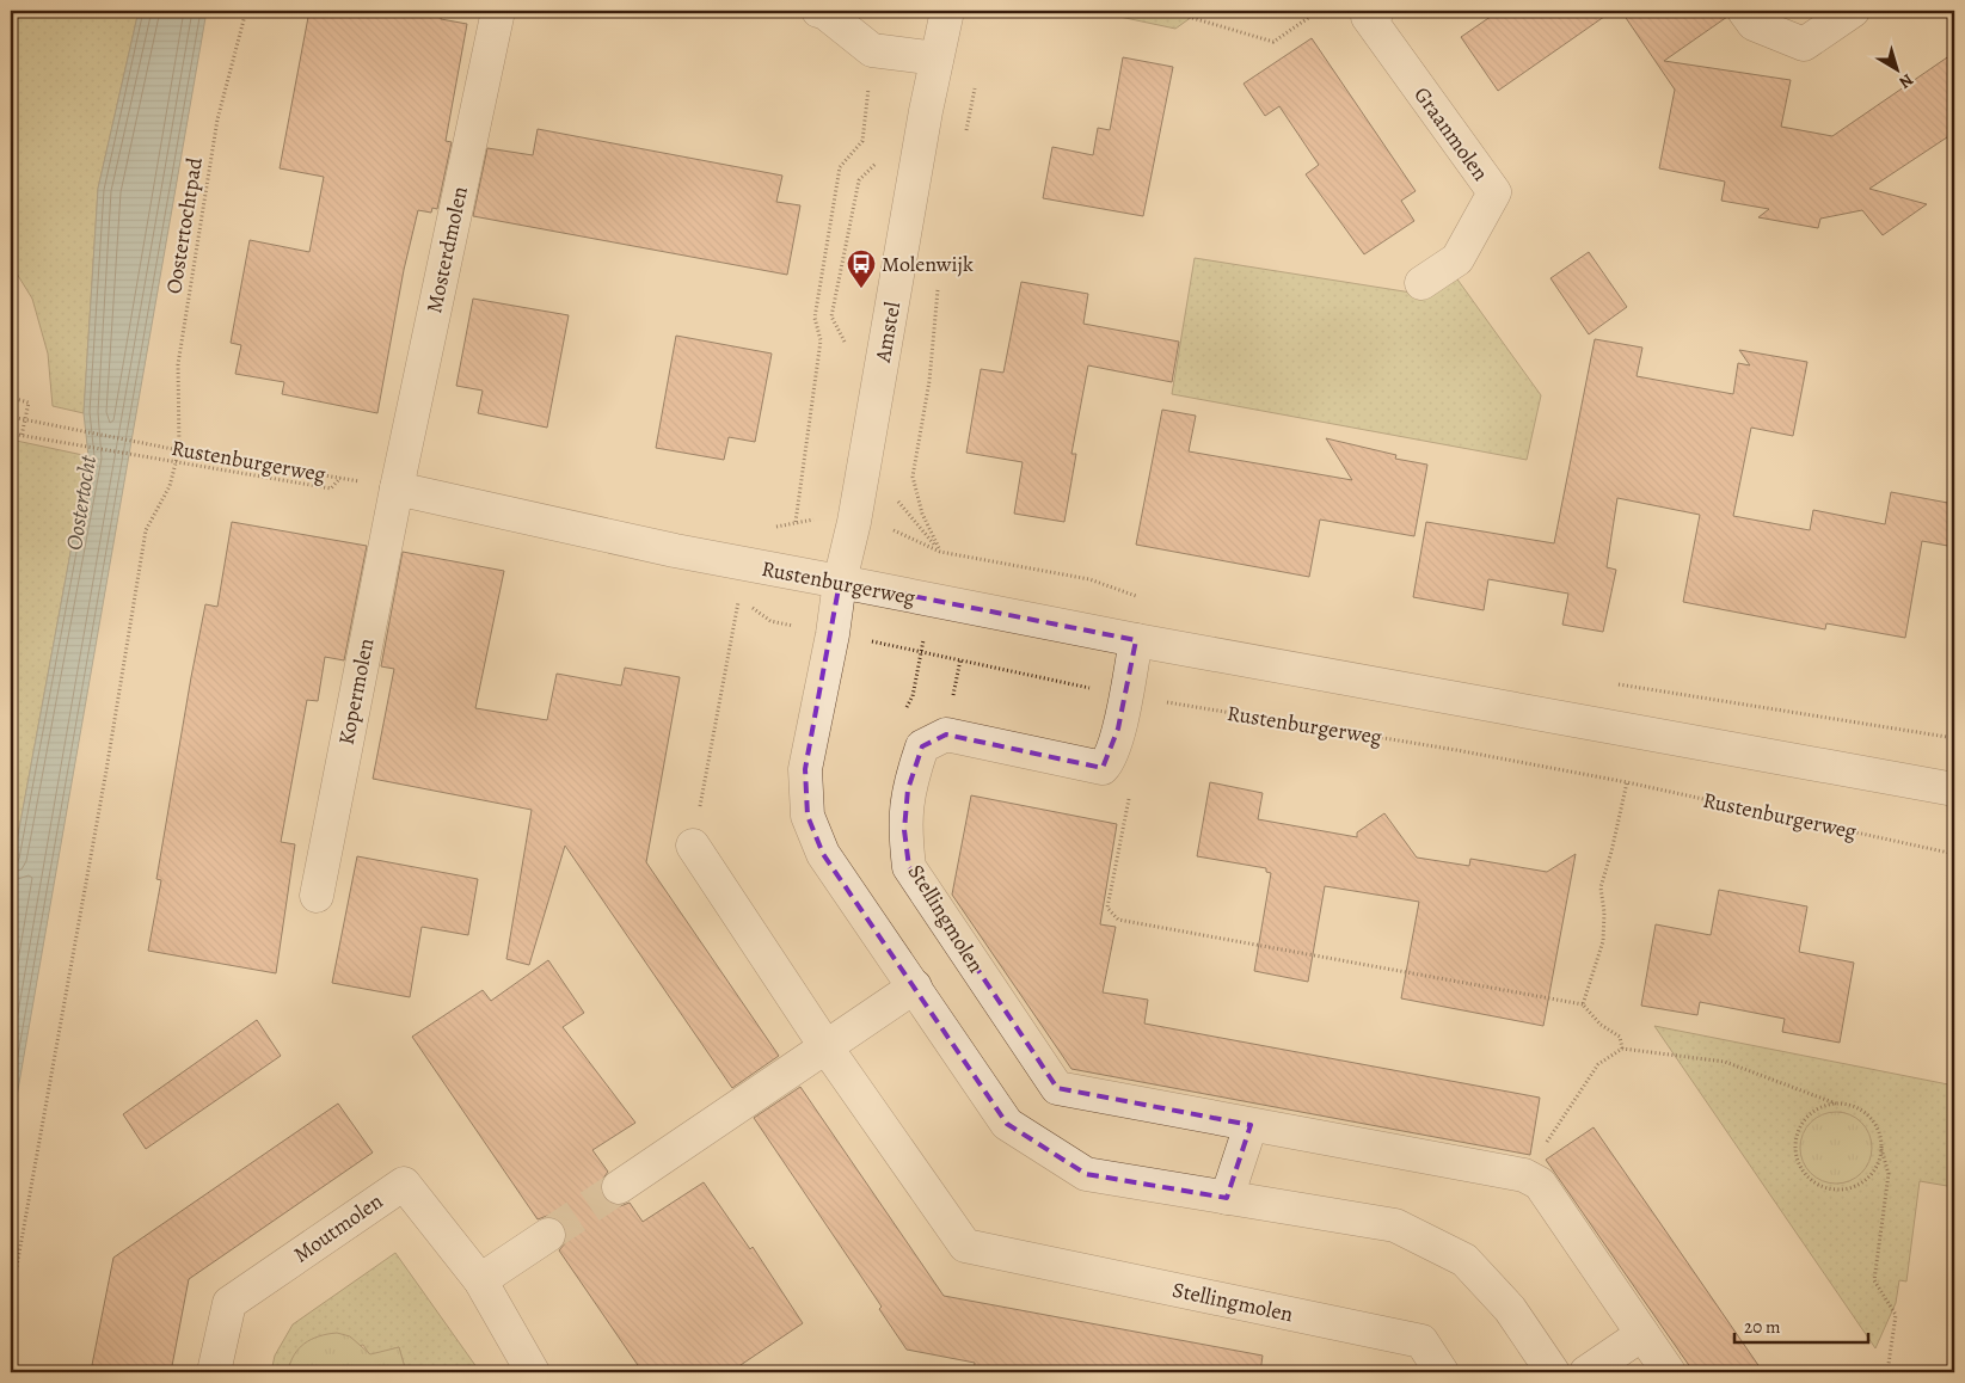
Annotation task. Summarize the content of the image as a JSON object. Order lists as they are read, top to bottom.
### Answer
{
  "streets": {
    "street": [
      "Graanmolen",
      "Mosterdmolen",
      "Amstel",
      "Rustenburgerweg",
      "Kopermolen",
      "Stellingmolen",
      "Moutmolen"
    ],
    "path": ["Oostertochtpad"]
  },
  "crossings": [
    ["Oostertochtpad", "Rustenburgerweg"],
    ["Mosterdmolen", "Rustenburgerweg"],
    ["Mosterdmolen", "Kopermolen"],
    ["Amstel", "Rustenburgerweg"],
    ["Rustenburgerweg", "Kopermolen"],
    ["Rustenburgerweg", "Stellingmolen"]
  ],
  "water": ["Oostertocht"],
  "places": {
    "bus stop": ["Molenwijk"]
  },
  "scale_bar": "20 m",
  "north": "bottom right"
}
